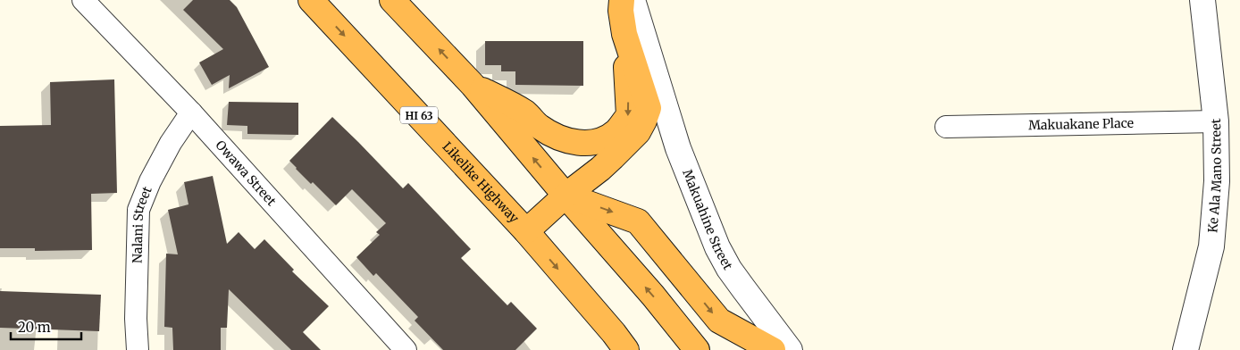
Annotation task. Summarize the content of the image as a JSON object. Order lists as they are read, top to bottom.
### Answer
{
  "streets": {
    "highway": ["HI 63", "Likelike Highway"],
    "street": [
      "Makuakane Place",
      "Owawa Street",
      "Ke Ala Mano Street",
      "Makuahine Street",
      "Nalani Street"
    ]
  },
  "crossings": [
    ["Makuakane Place", "Ke Ala Mano Street"],
    ["Owawa Street", "Nalani Street"]
  ],
  "scale_bar": "20 m"
}
